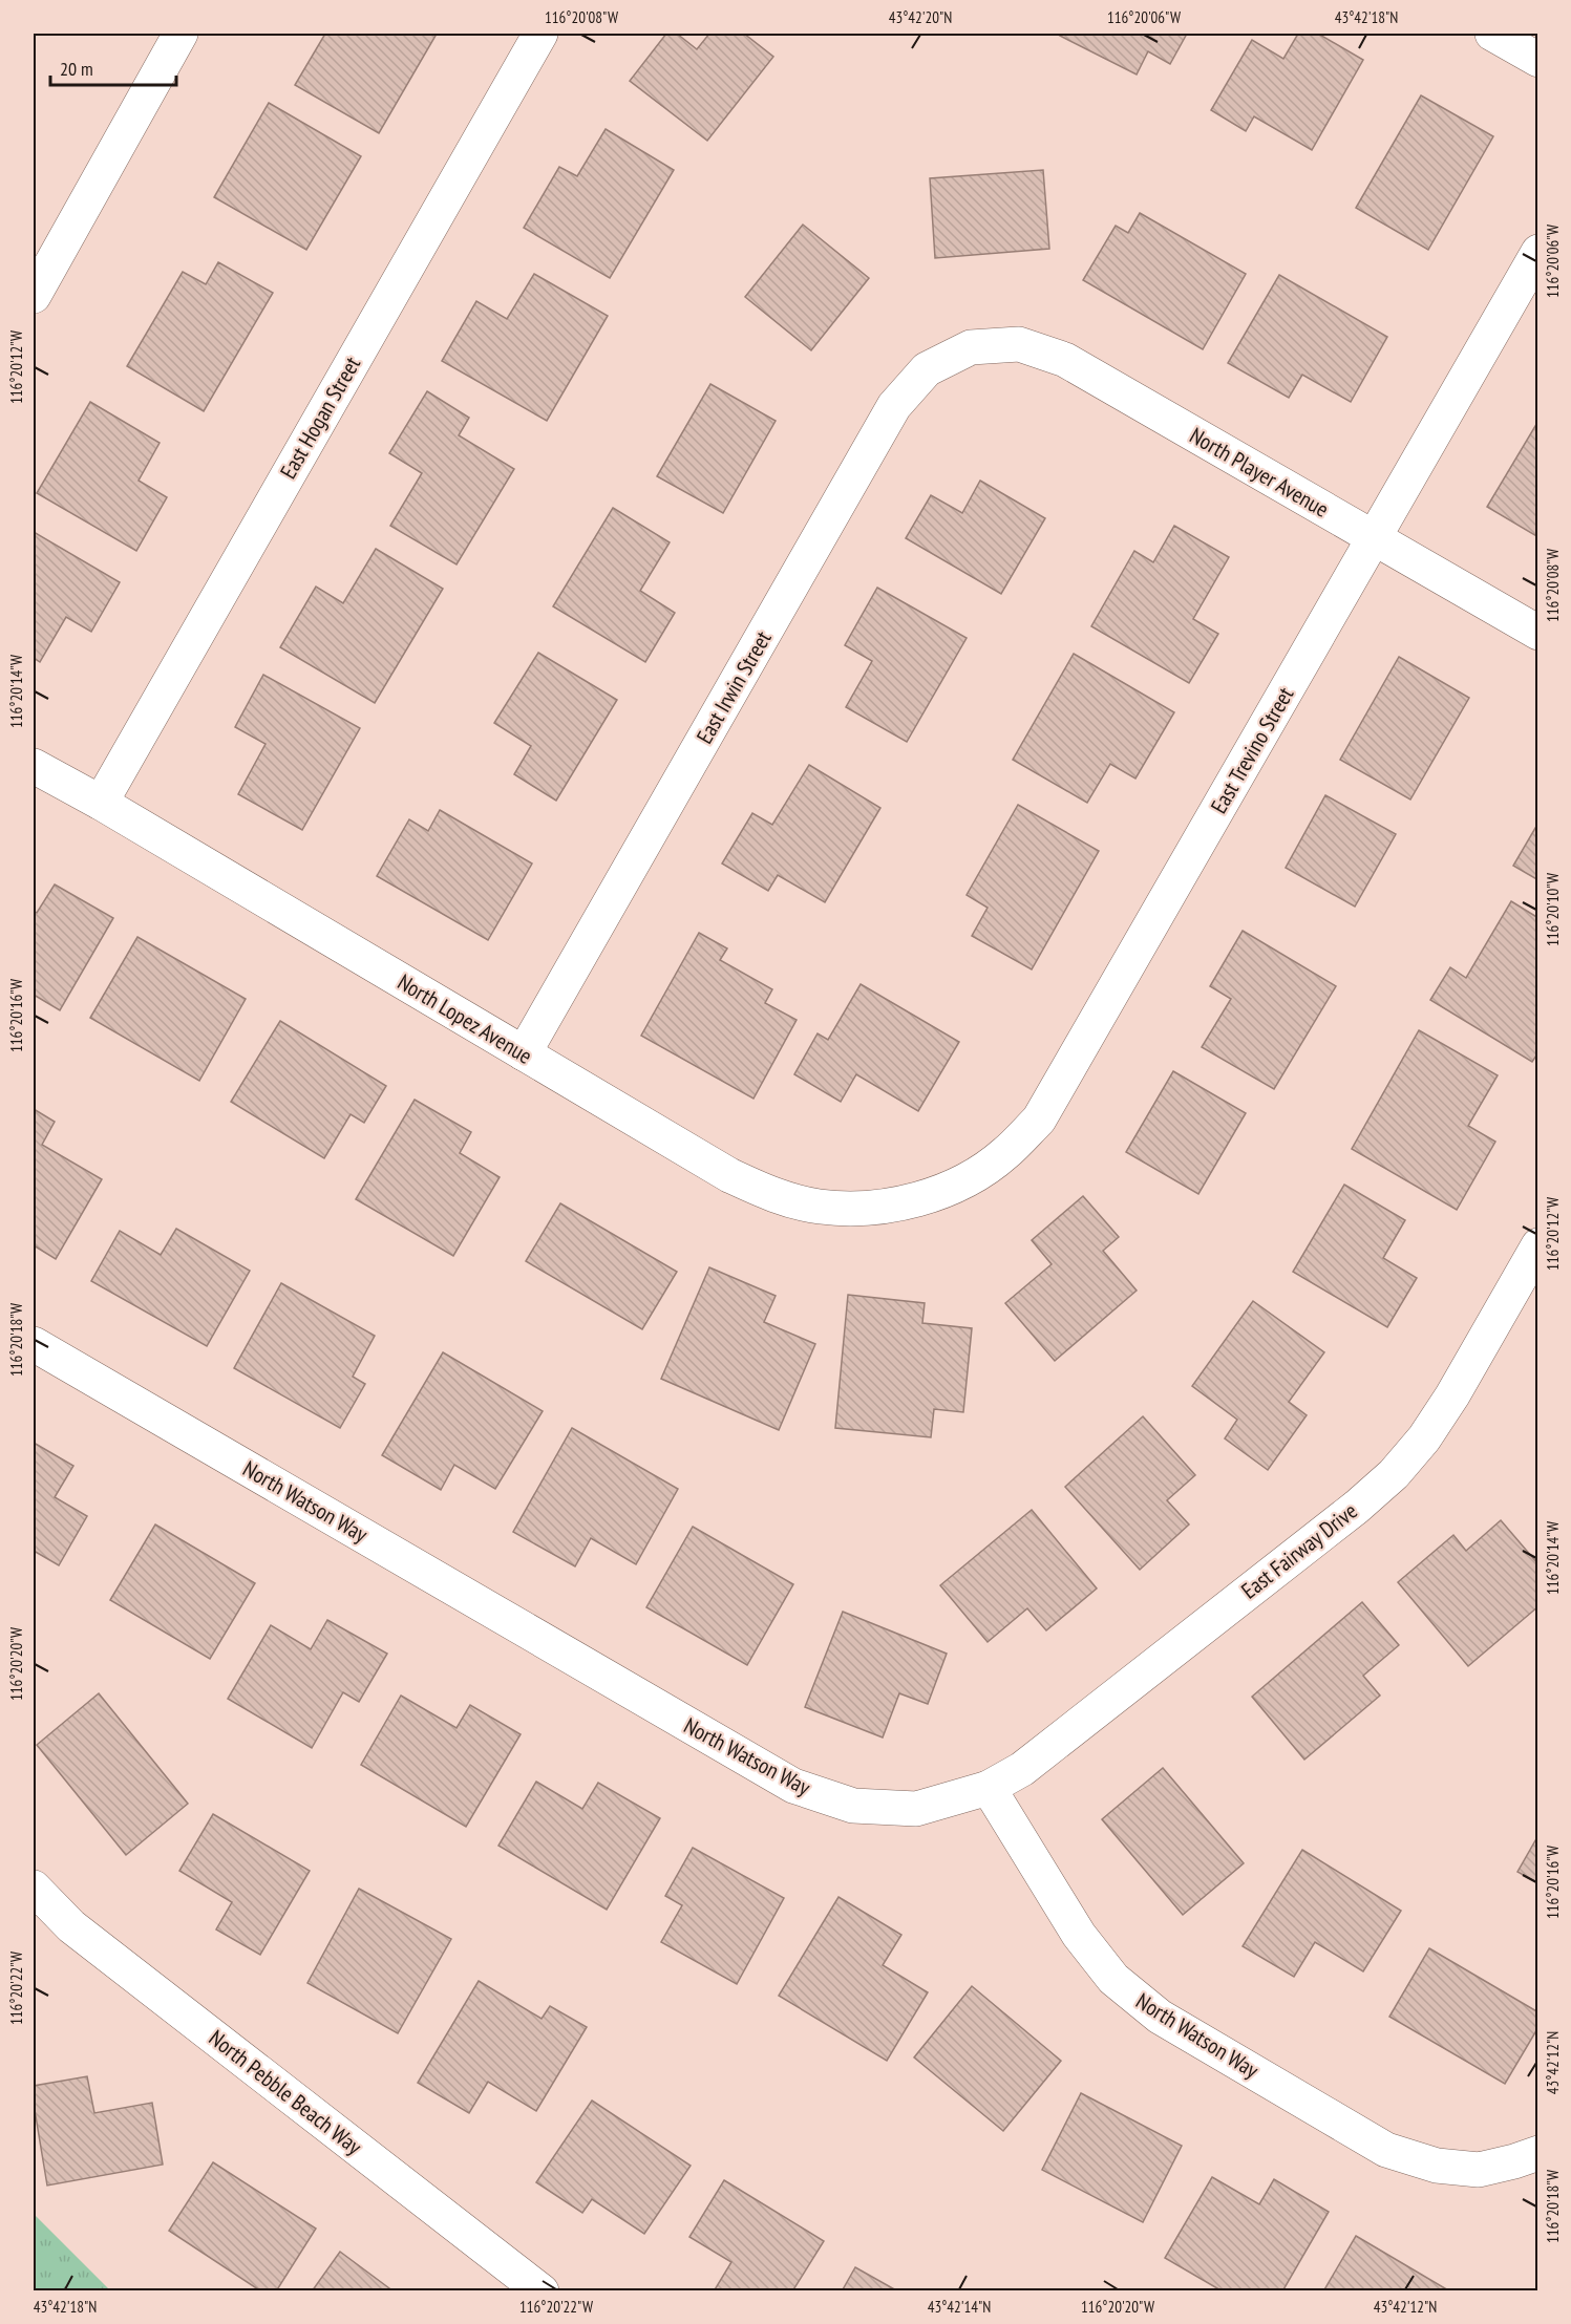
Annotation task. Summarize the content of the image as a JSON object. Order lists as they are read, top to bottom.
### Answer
{
  "streets": {
    "street": [
      "East Hogan Street",
      "North Player Avenue",
      "East Irwin Street",
      "East Trevino Street",
      "North Lopez Avenue",
      "North Watson Way",
      "East Fairway Drive",
      "North Pebble Beach Way"
    ]
  },
  "crossings": [
    ["East Hogan Street", "North Lopez Avenue"],
    ["North Player Avenue", "East Irwin Street"],
    ["North Player Avenue", "East Trevino Street"],
    ["East Irwin Street", "North Lopez Avenue"],
    ["East Trevino Street", "North Lopez Avenue"],
    ["North Watson Way", "East Fairway Drive"]
  ],
  "scale_bar": "20 m",
  "coordinates": [
    "116°20'08\"W",
    "43°42'20\"N",
    "116°20'06\"W",
    "43°42'18\"N",
    "116°20'12\"W",
    "116°20'14\"W",
    "116°20'10\"W",
    "116°20'16\"W",
    "116°20'18\"W",
    "116°20'20\"W",
    "116°20'22\"W",
    "43°42'12\"N",
    "43°42'14\"N"
  ]
}
